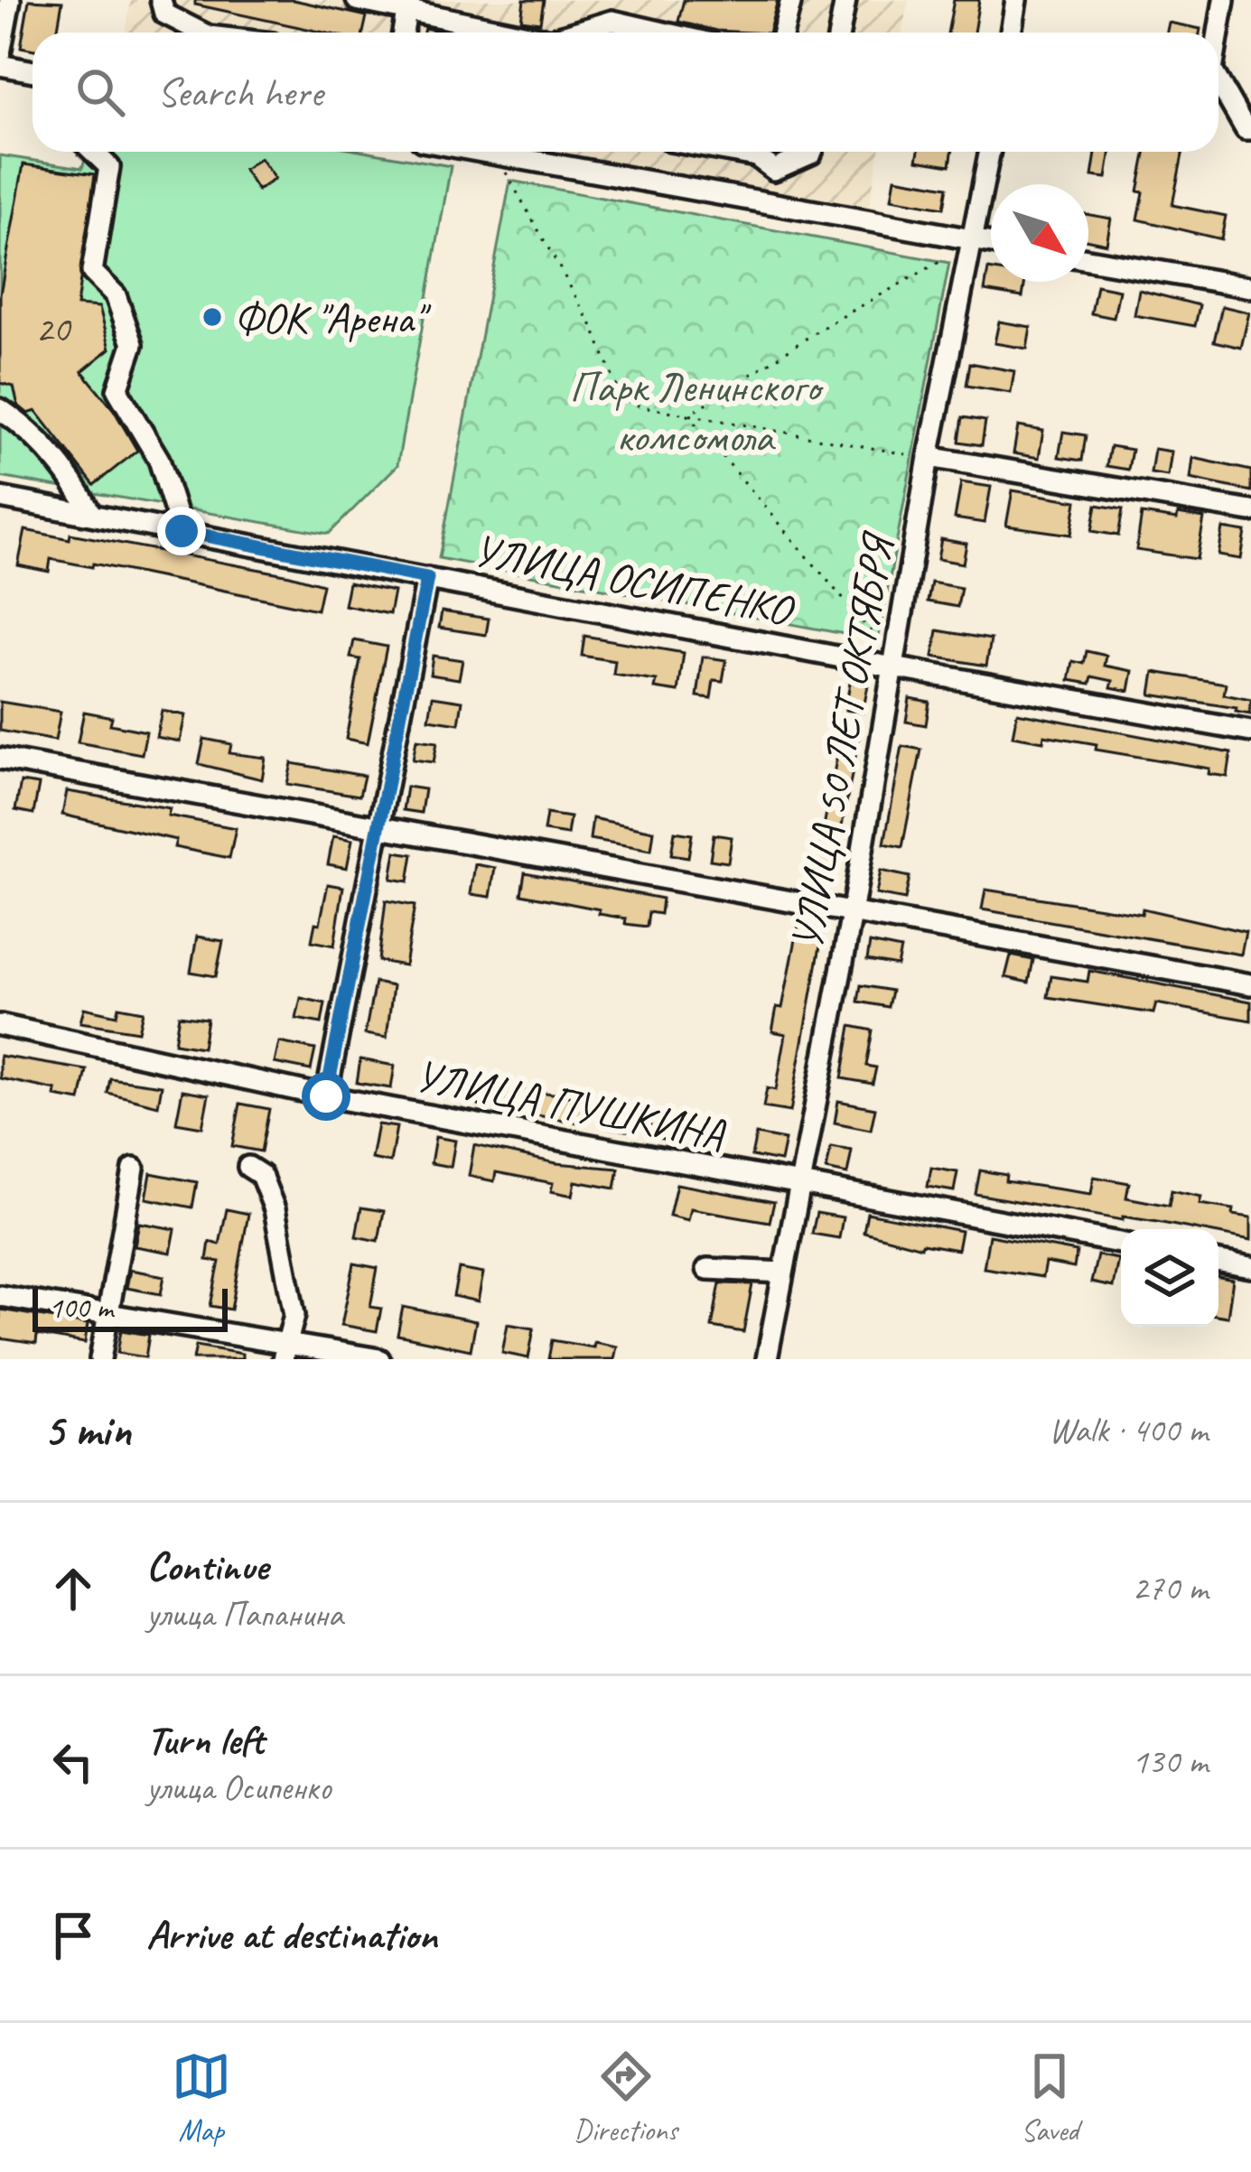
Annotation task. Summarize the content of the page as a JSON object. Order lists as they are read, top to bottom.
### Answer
{
  "streets": {
    "street": ["УЛИЦА ОСИПЕНКО", "УЛИЦА 50 ЛЕТ ОКТЯБРЯ", "УЛИЦА ПУШКИНА"]
  },
  "crossings": [
    ["УЛИЦА ОСИПЕНКО", "УЛИЦА 50 ЛЕТ ОКТЯБРЯ"],
    ["УЛИЦА 50 ЛЕТ ОКТЯБРЯ", "УЛИЦА ПУШКИНА"]
  ],
  "parks": ["Парк Ленинского комсомола"],
  "places": ["ФОК \"Арена\""],
  "house_numbers": ["20"],
  "scale_bar": "100 m",
  "north": "bottom right",
  "page": {
    "search": "Search here",
    "scale": "100 m",
    "heading": ["5 min", "Walk · 400 m"],
    "list": [
      ["Continue", "улица Папанина", "270 m"],
      ["Turn left", "улица Осипенко", "130 m"],
      "Arrive at destination"
    ],
    "nav": ["Map", "Directions", "Saved"]
  }
}
